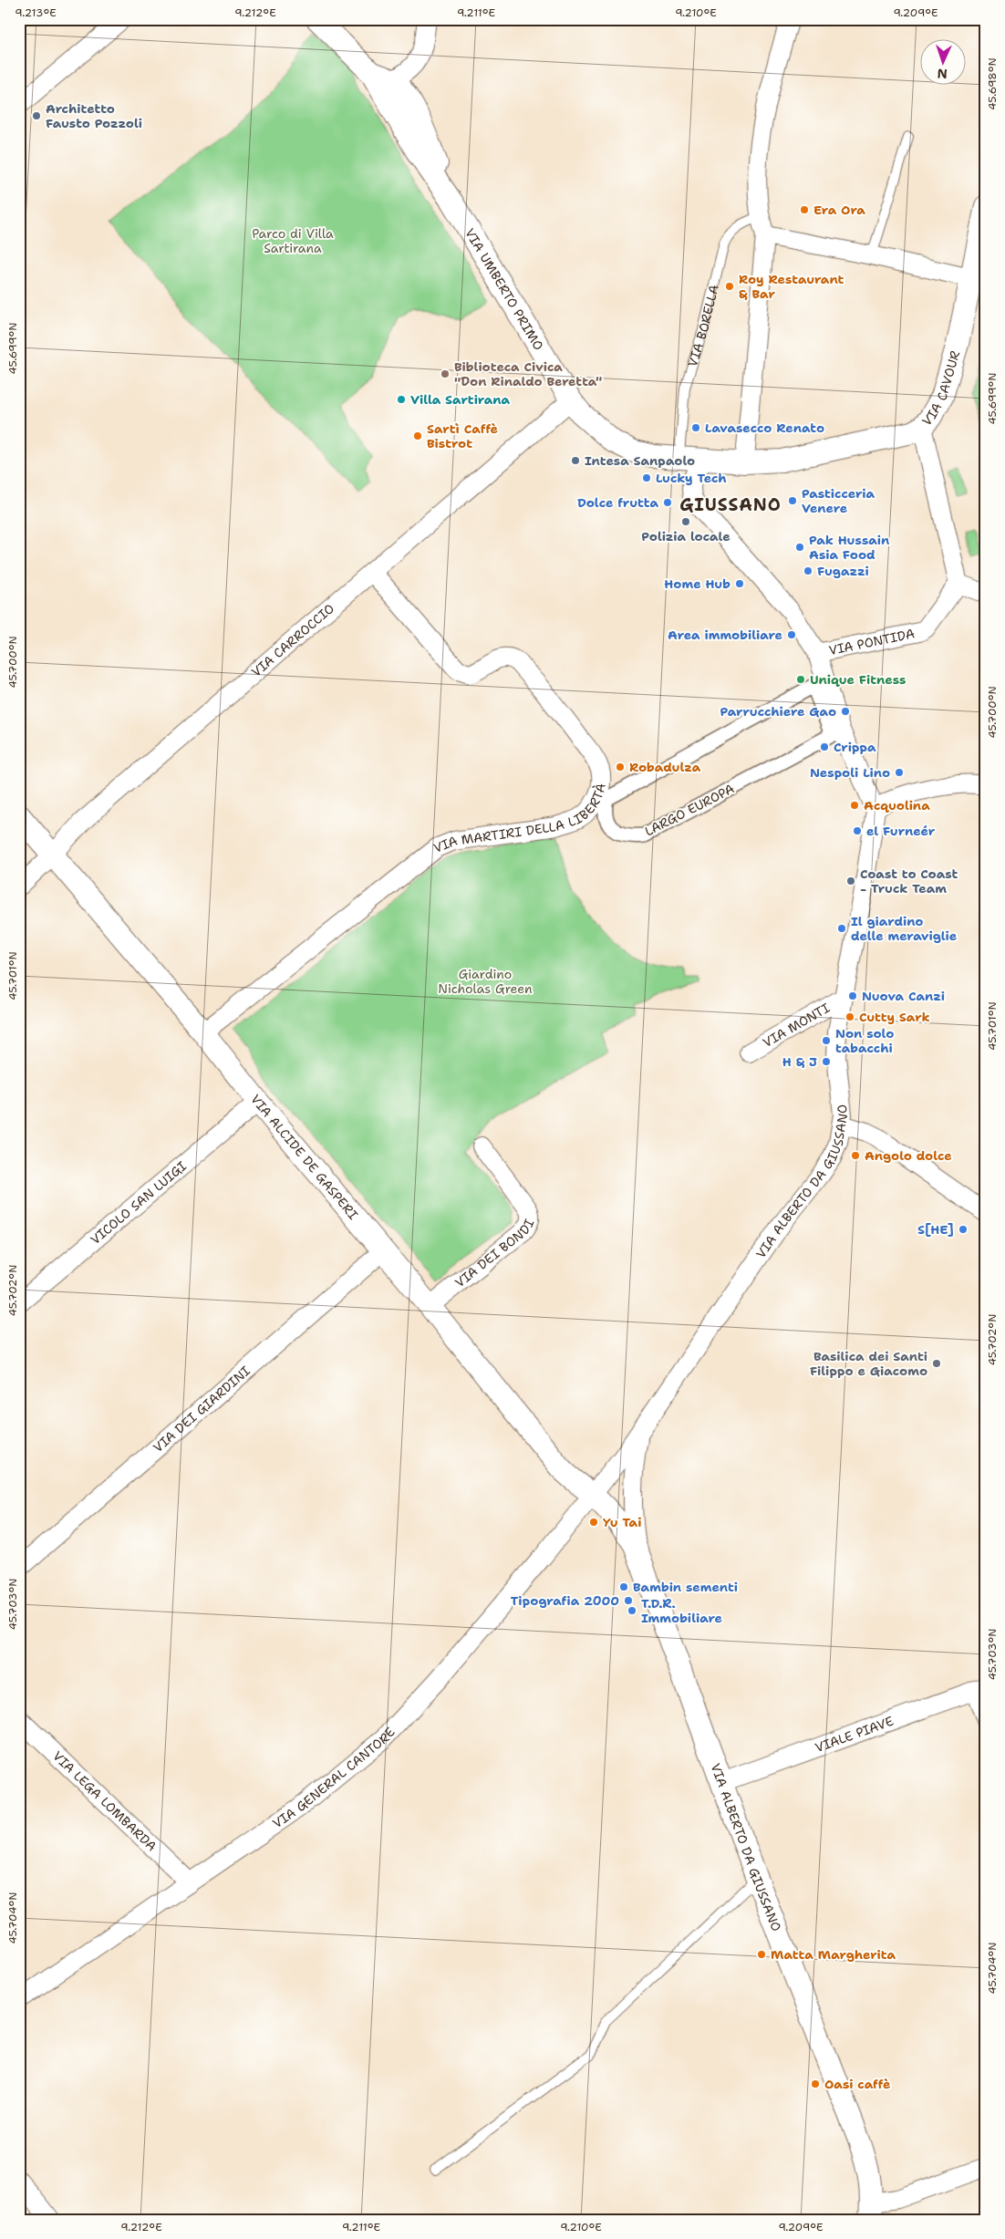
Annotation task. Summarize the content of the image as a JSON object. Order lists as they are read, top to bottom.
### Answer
{
  "streets": {
    "street": [
      "VIA UMBERTO PRIMO",
      "VIA CAVOUR",
      "VIA CARROCCIO",
      "VIA PONTIDA",
      "LARGO EUROPA",
      "VIA MARTIRI DELLA LIBERTÀ",
      "VIA MONTI",
      "VIA ALCIDE DE GASPERI",
      "VIA ALBERTO DA GIUSSANO",
      "VICOLO SAN LUIGI",
      "VIA DEI BONDI",
      "VIA DEI GIARDINI",
      "VIALE PIAVE",
      "VIA GENERAL CANTORE",
      "VIA LEGA LOMBARDA"
    ],
    "lane": ["VIA BORELLA"]
  },
  "crossings": [
    ["VIA UMBERTO PRIMO", "VIA CAVOUR"],
    ["VIA UMBERTO PRIMO", "VIA CARROCCIO"],
    ["VIA BORELLA", "VIA CAVOUR"],
    ["VIA CARROCCIO", "VIA MARTIRI DELLA LIBERTÀ"],
    ["VIA CARROCCIO", "VIA ALCIDE DE GASPERI"],
    ["VIA MARTIRI DELLA LIBERTÀ", "VIA ALCIDE DE GASPERI"],
    ["VIA MONTI", "VIA ALBERTO DA GIUSSANO"],
    ["VIA ALCIDE DE GASPERI", "VIA ALBERTO DA GIUSSANO"],
    ["VIA ALCIDE DE GASPERI", "VICOLO SAN LUIGI"],
    ["VIA ALCIDE DE GASPERI", "VIA DEI BONDI"],
    ["VIA ALCIDE DE GASPERI", "VIA DEI GIARDINI"],
    ["VIA ALCIDE DE GASPERI", "VIA GENERAL CANTORE"],
    ["VIA ALBERTO DA GIUSSANO", "VIALE PIAVE"],
    ["VIA ALBERTO DA GIUSSANO", "VIA GENERAL CANTORE"],
    ["VIA GENERAL CANTORE", "VIA LEGA LOMBARDA"]
  ],
  "districts": ["GIUSSANO"],
  "parks": ["Parco di Villa Sartirana", "Giardino Nicholas Green"],
  "places": [
    "Architetto Fausto Pozzoli",
    "Era Ora",
    "Roy Restaurant & Bar",
    "Biblioteca Civica \"Don Rinaldo Beretta\"",
    "Villa Sartirana",
    "Lavasecco Renato",
    "Sartì Caffè Bistrot",
    "Intesa Sanpaolo",
    "Lucky Tech",
    "Pasticceria Venere",
    "Dolce frutta",
    "Polizia locale",
    "Pak Hussain Asia Food",
    "Fugazzi",
    "Home Hub",
    "Area immobiliare",
    "Unique Fitness",
    "Parrucchiere Gao",
    "Crippa",
    "Robadulza",
    "Nespoli Lino",
    "Acquolina",
    "el Furneér",
    "Coast to Coast - Truck Team",
    "Il giardino delle meraviglie",
    "Nuova Canzi",
    "Cutty Sark",
    "Non solo tabacchi",
    "H & J",
    "Angolo dolce",
    "S[HE]",
    "Basilica dei Santi Filippo e Giacomo",
    "Yu Tai",
    "Bambin sementi",
    "Tipografia 2000",
    "T.D.R. Immobiliare",
    "Matta Margherita",
    "Oasi caffè"
  ],
  "north": "bottom",
  "coordinates": [
    "9.213°E",
    "9.212°E",
    "9.211°E",
    "9.210°E",
    "9.209°E",
    "45.698°N",
    "45.699°N",
    "45.700°N",
    "45.701°N",
    "45.702°N",
    "45.703°N",
    "45.704°N"
  ]
}
